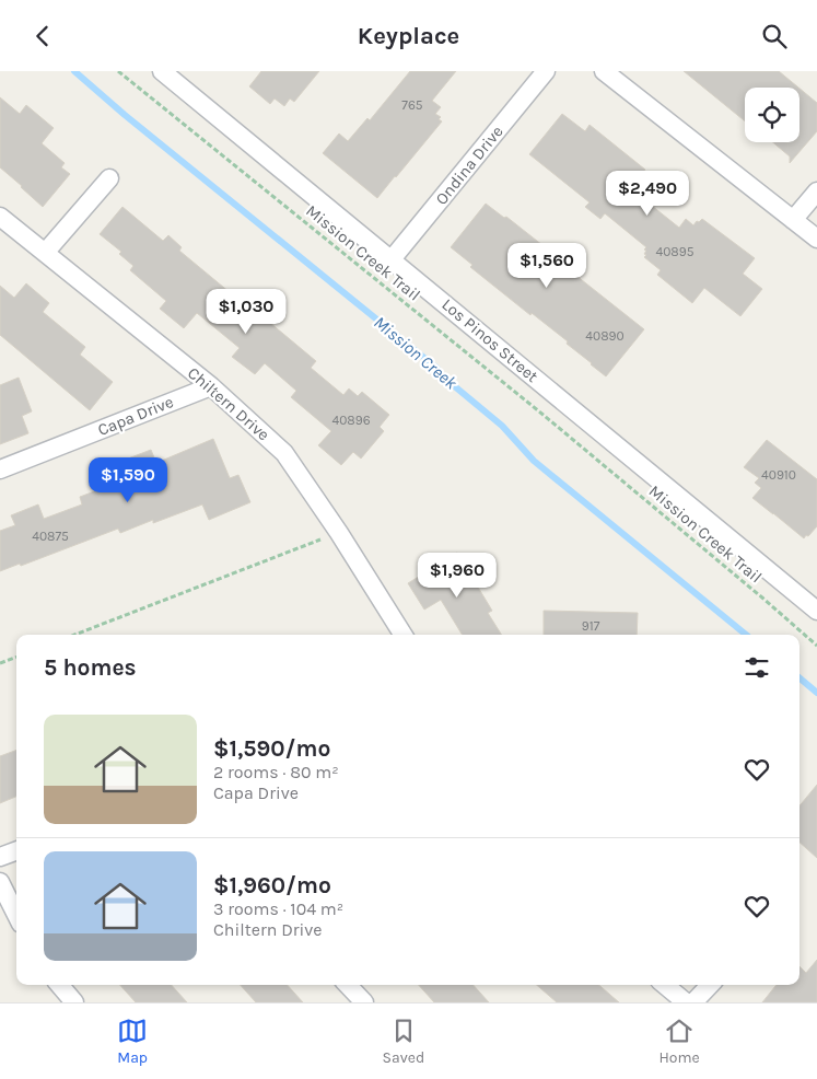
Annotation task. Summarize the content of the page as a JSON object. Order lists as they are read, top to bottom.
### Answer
{
  "streets": {
    "street": [
      "Ondina Drive",
      "Los Pinos Street",
      "Chiltern Drive",
      "Capa Drive"
    ],
    "path": ["Mission Creek Trail"]
  },
  "crossings": [
    ["Ondina Drive", "Los Pinos Street"],
    ["Chiltern Drive", "Capa Drive"]
  ],
  "water": ["Mission Creek"],
  "house_numbers": [
    "765",
    "40895",
    "40890",
    "40896",
    "40910",
    "40875",
    "917"
  ],
  "page": {
    "header": "Keyplace",
    "price": [
      "$2,490",
      "$1,560",
      "$1,030",
      "$1,590",
      "$1,960"
    ],
    "heading": "5 homes",
    "list": [
      {
        "name": "$1,590/mo",
        "note": "2 rooms · 80 m² · Capa Drive"
      },
      {
        "name": "$1,960/mo",
        "note": "3 rooms · 104 m² · Chiltern Drive"
      }
    ],
    "tabs": ["Map", "Saved", "Home"]
  }
}
